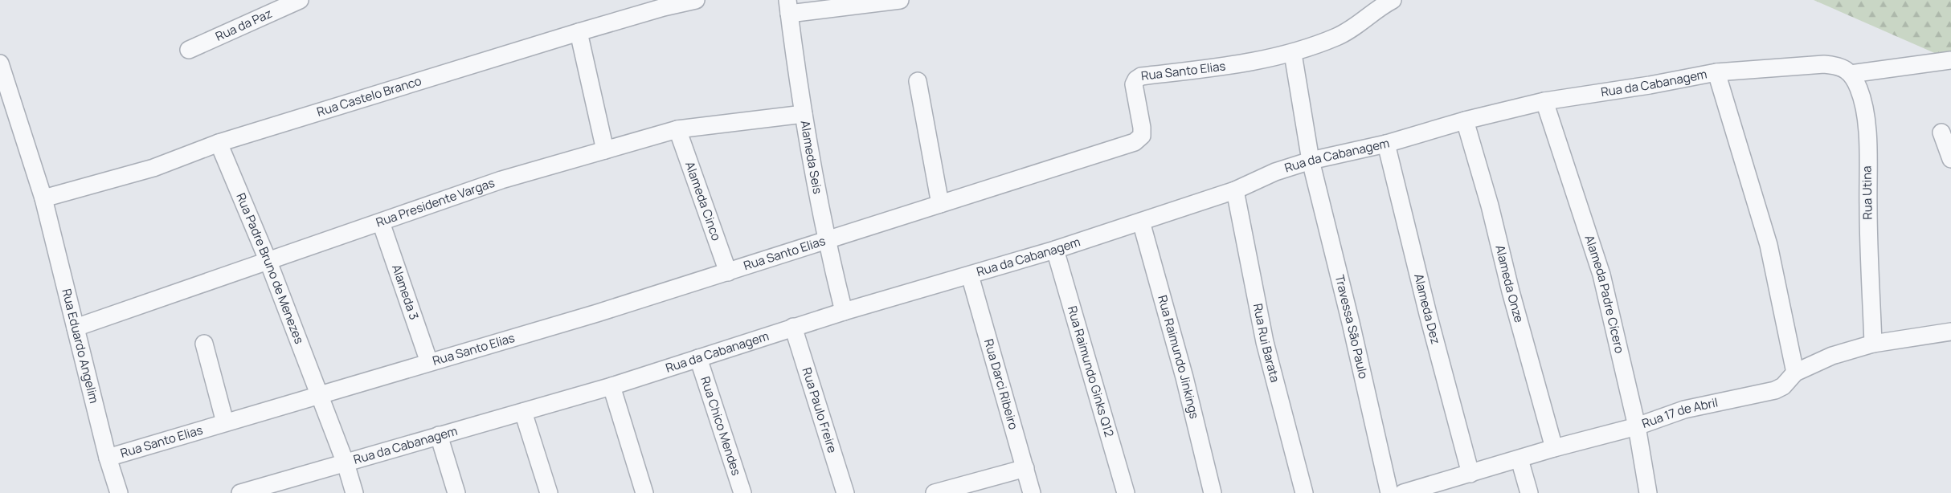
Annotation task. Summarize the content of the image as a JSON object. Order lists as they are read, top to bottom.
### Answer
{
  "streets": {
    "street": [
      "Rua da Paz",
      "Rua Santo Elias",
      "Rua da Cabanagem",
      "Rua Castelo Branco",
      "Alameda Seis",
      "Rua Utina",
      "Alameda Cinco",
      "Rua Presidente Vargas",
      "Rua Padre Bruno de Menezes",
      "Alameda Onze",
      "Alameda 3",
      "Alameda Padre Cícero",
      "Alameda Dez",
      "Travessa São Paulo",
      "Rua Rui Barata",
      "Rua Eduardo Angelim",
      "Rua Raimundo Jinkings",
      "Rua Raimundo Ginks Q12",
      "Rua Darci Ribeiro",
      "Rua Paulo Freire",
      "Rua 17 de Abril",
      "Rua Chico Mendes"
    ]
  },
  "crossings": [
    ["Rua Santo Elias", "Alameda Seis"],
    ["Rua Santo Elias", "Alameda Cinco"],
    ["Rua Santo Elias", "Rua Padre Bruno de Menezes"],
    ["Rua Santo Elias", "Alameda 3"],
    ["Rua Santo Elias", "Travessa São Paulo"],
    ["Rua Santo Elias", "Rua Eduardo Angelim"],
    ["Rua da Cabanagem", "Alameda Seis"],
    ["Rua da Cabanagem", "Rua Utina"],
    ["Rua da Cabanagem", "Rua Padre Bruno de Menezes"],
    ["Rua da Cabanagem", "Alameda Onze"],
    ["Rua da Cabanagem", "Alameda Padre Cícero"],
    ["Rua da Cabanagem", "Alameda Dez"],
    ["Rua da Cabanagem", "Travessa São Paulo"],
    ["Rua da Cabanagem", "Rua Rui Barata"],
    ["Rua da Cabanagem", "Rua Raimundo Jinkings"],
    ["Rua da Cabanagem", "Rua Raimundo Ginks Q12"],
    ["Rua da Cabanagem", "Rua Darci Ribeiro"],
    ["Rua da Cabanagem", "Rua Paulo Freire"],
    ["Rua da Cabanagem", "Rua Chico Mendes"],
    ["Rua Castelo Branco", "Rua Padre Bruno de Menezes"],
    ["Rua Castelo Branco", "Rua Eduardo Angelim"],
    ["Alameda Seis", "Rua Presidente Vargas"],
    ["Rua Utina", "Rua 17 de Abril"],
    ["Alameda Cinco", "Rua Presidente Vargas"],
    ["Rua Presidente Vargas", "Rua Padre Bruno de Menezes"],
    ["Rua Presidente Vargas", "Alameda 3"],
    ["Rua Presidente Vargas", "Rua Eduardo Angelim"],
    ["Alameda Onze", "Rua 17 de Abril"],
    ["Alameda Padre Cícero", "Rua 17 de Abril"],
    ["Alameda Dez", "Rua 17 de Abril"]
  ]
}
